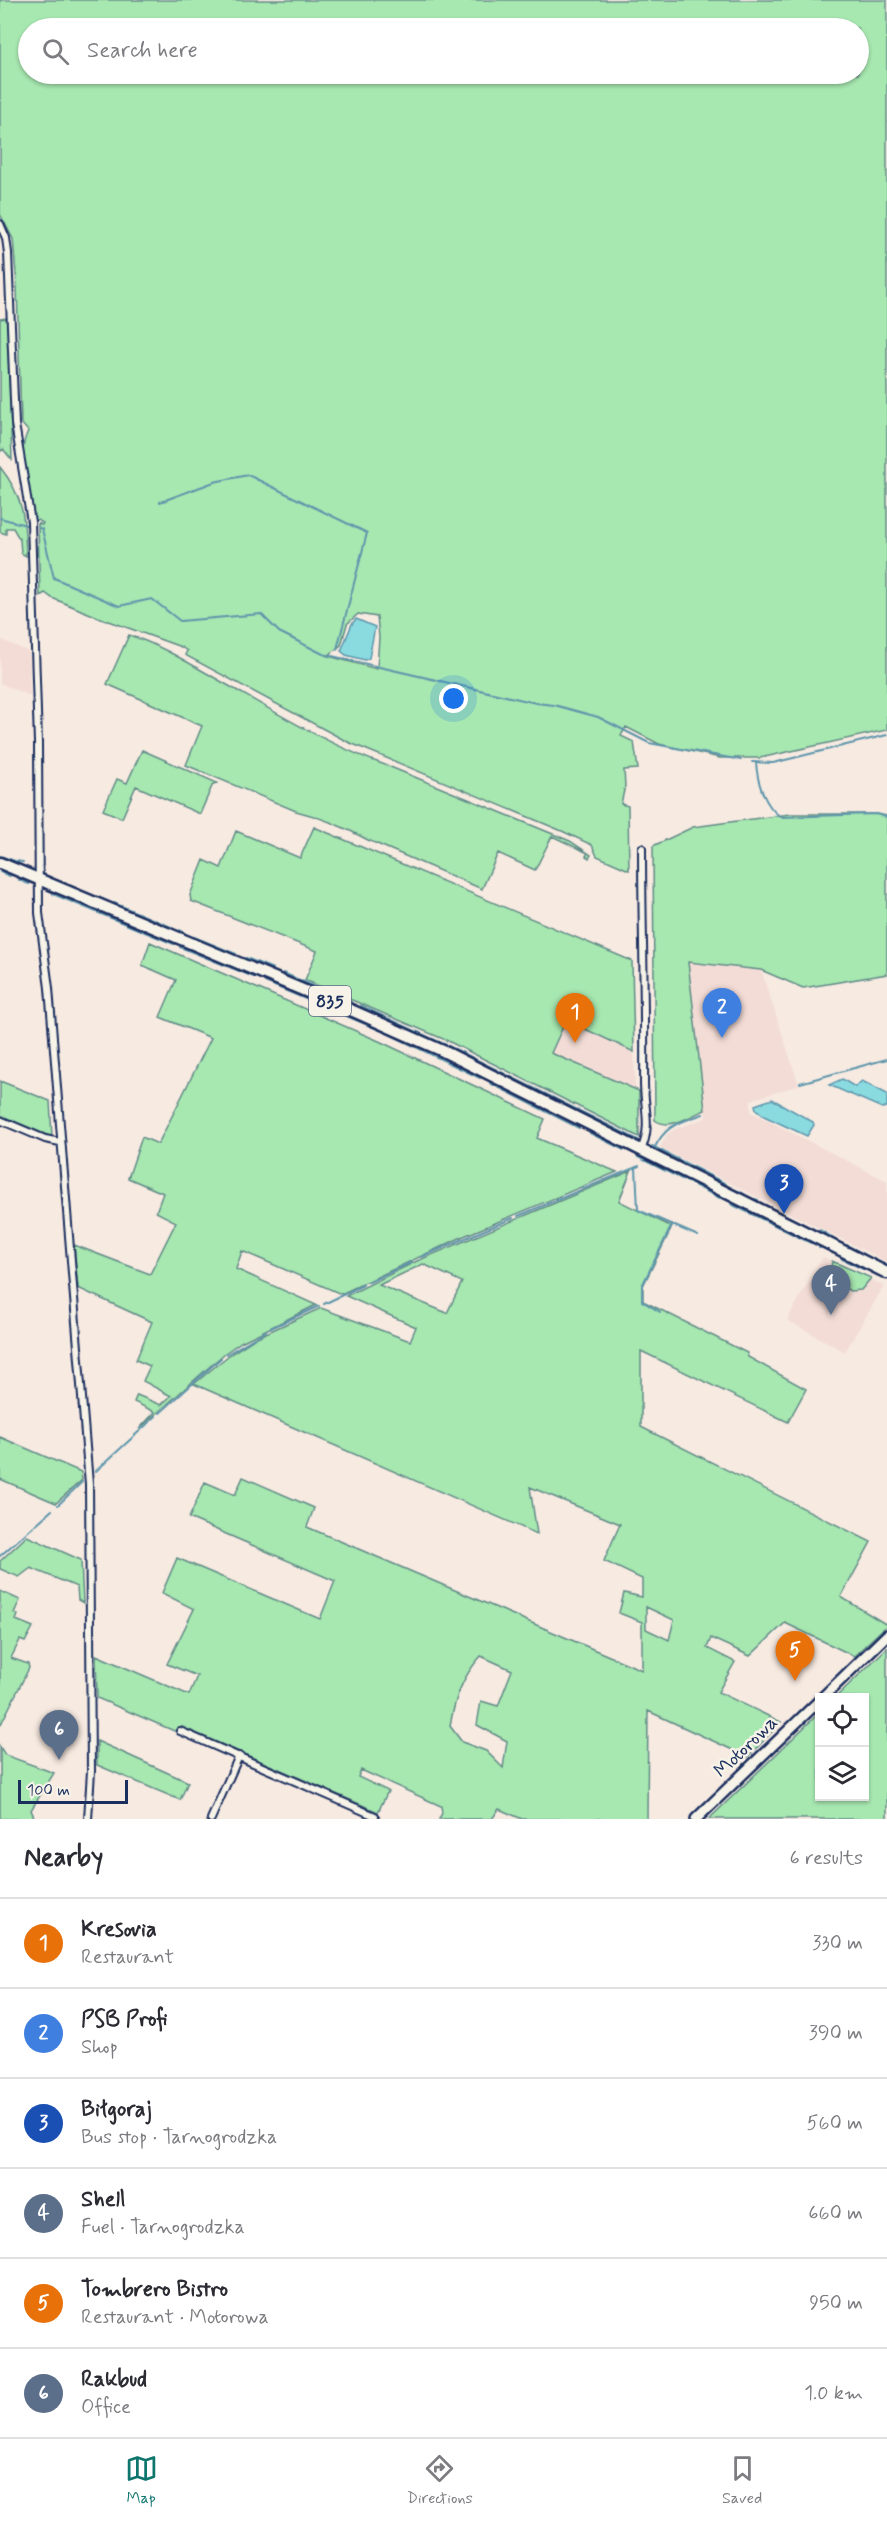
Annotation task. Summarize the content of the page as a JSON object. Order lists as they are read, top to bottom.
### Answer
{
  "streets": {
    "main road": ["835"],
    "street": ["Motorowa"]
  },
  "scale_bar": "100 m",
  "page": {
    "search": "Search here",
    "pins": [
      "2",
      "1",
      "3",
      "4",
      "5",
      "6"
    ],
    "scale": "100 m",
    "heading": ["Nearby", "6 results"],
    "list": [
      {
        "mark": "1",
        "name": "Kresovia",
        "note": "Restaurant",
        "value": "330 m"
      },
      {
        "mark": "2",
        "name": "PSB Profi",
        "note": "Shop",
        "value": "390 m"
      },
      {
        "mark": "3",
        "name": "Biłgoraj",
        "note": "Bus stop · Tarnogrodzka",
        "value": "560 m"
      },
      {
        "mark": "4",
        "name": "Shell",
        "note": "Fuel · Tarnogrodzka",
        "value": "660 m"
      },
      {
        "mark": "5",
        "name": "Tombrero Bistro",
        "note": "Restaurant · Motorowa",
        "value": "950 m"
      },
      {
        "mark": "6",
        "name": "Rakbud",
        "note": "Office",
        "value": "1.0 km"
      }
    ],
    "nav": ["Map", "Directions", "Saved"]
  }
}
